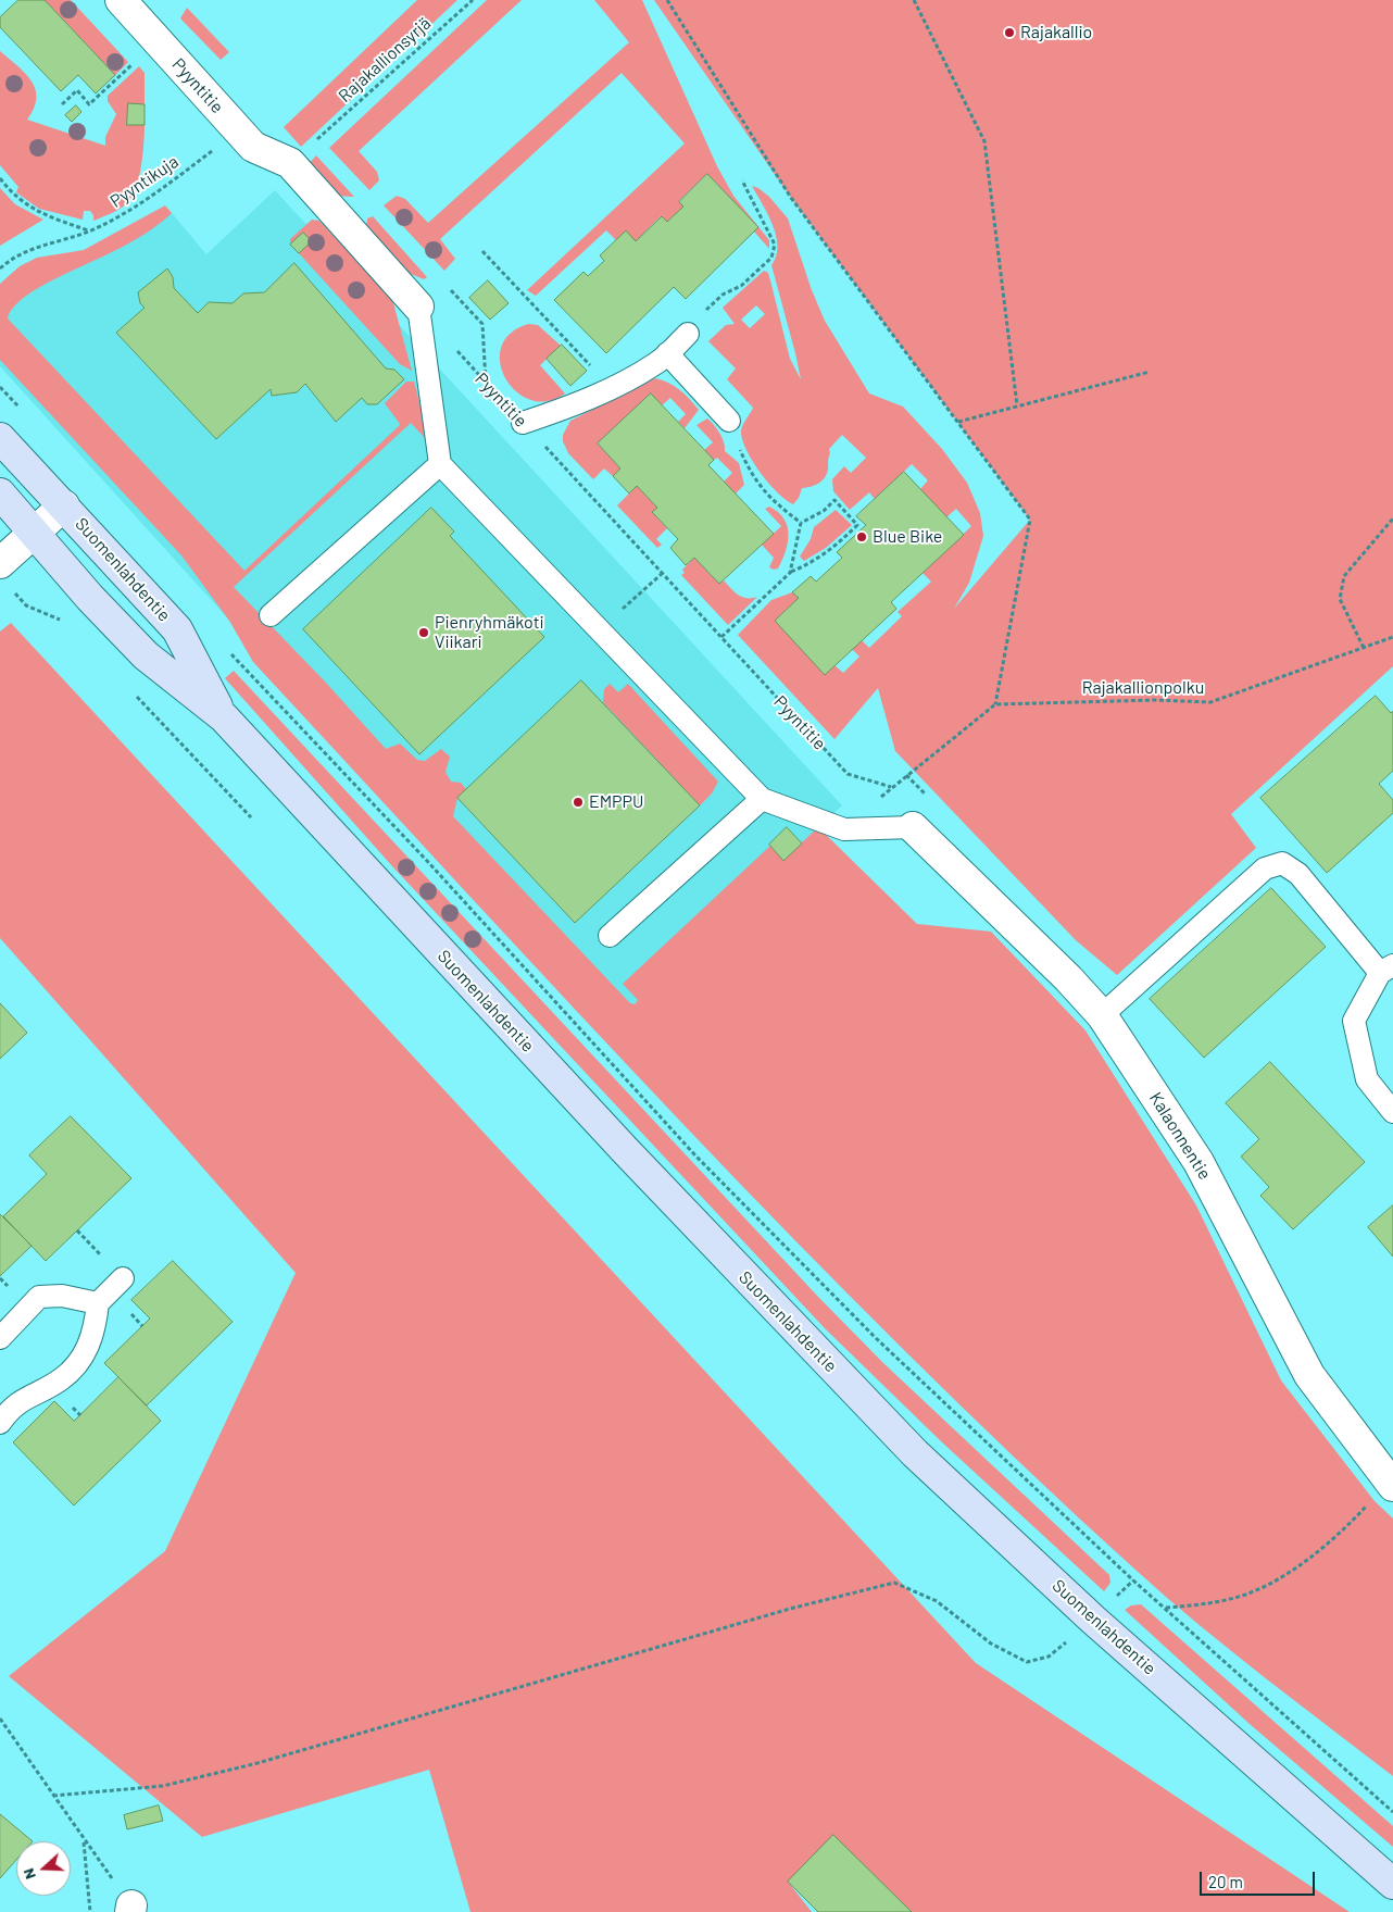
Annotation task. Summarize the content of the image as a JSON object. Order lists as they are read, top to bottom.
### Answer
{
  "streets": {
    "main road": ["Suomenlahdentie"],
    "street": ["Pyyntitie", "Kalaonnentie"],
    "path": ["Rajakallionsyrjä", "Pyyntikuja", "Rajakallionpolku"]
  },
  "crossings": [
    ["Pyyntitie", "Pyyntikuja"],
    ["Pyyntitie", "Rajakallionpolku"]
  ],
  "places": [
    "Rajakallio",
    "Blue Bike",
    "Pienryhmäkoti Viikari",
    "EMPPU"
  ],
  "scale_bar": "20 m",
  "north": "left"
}
